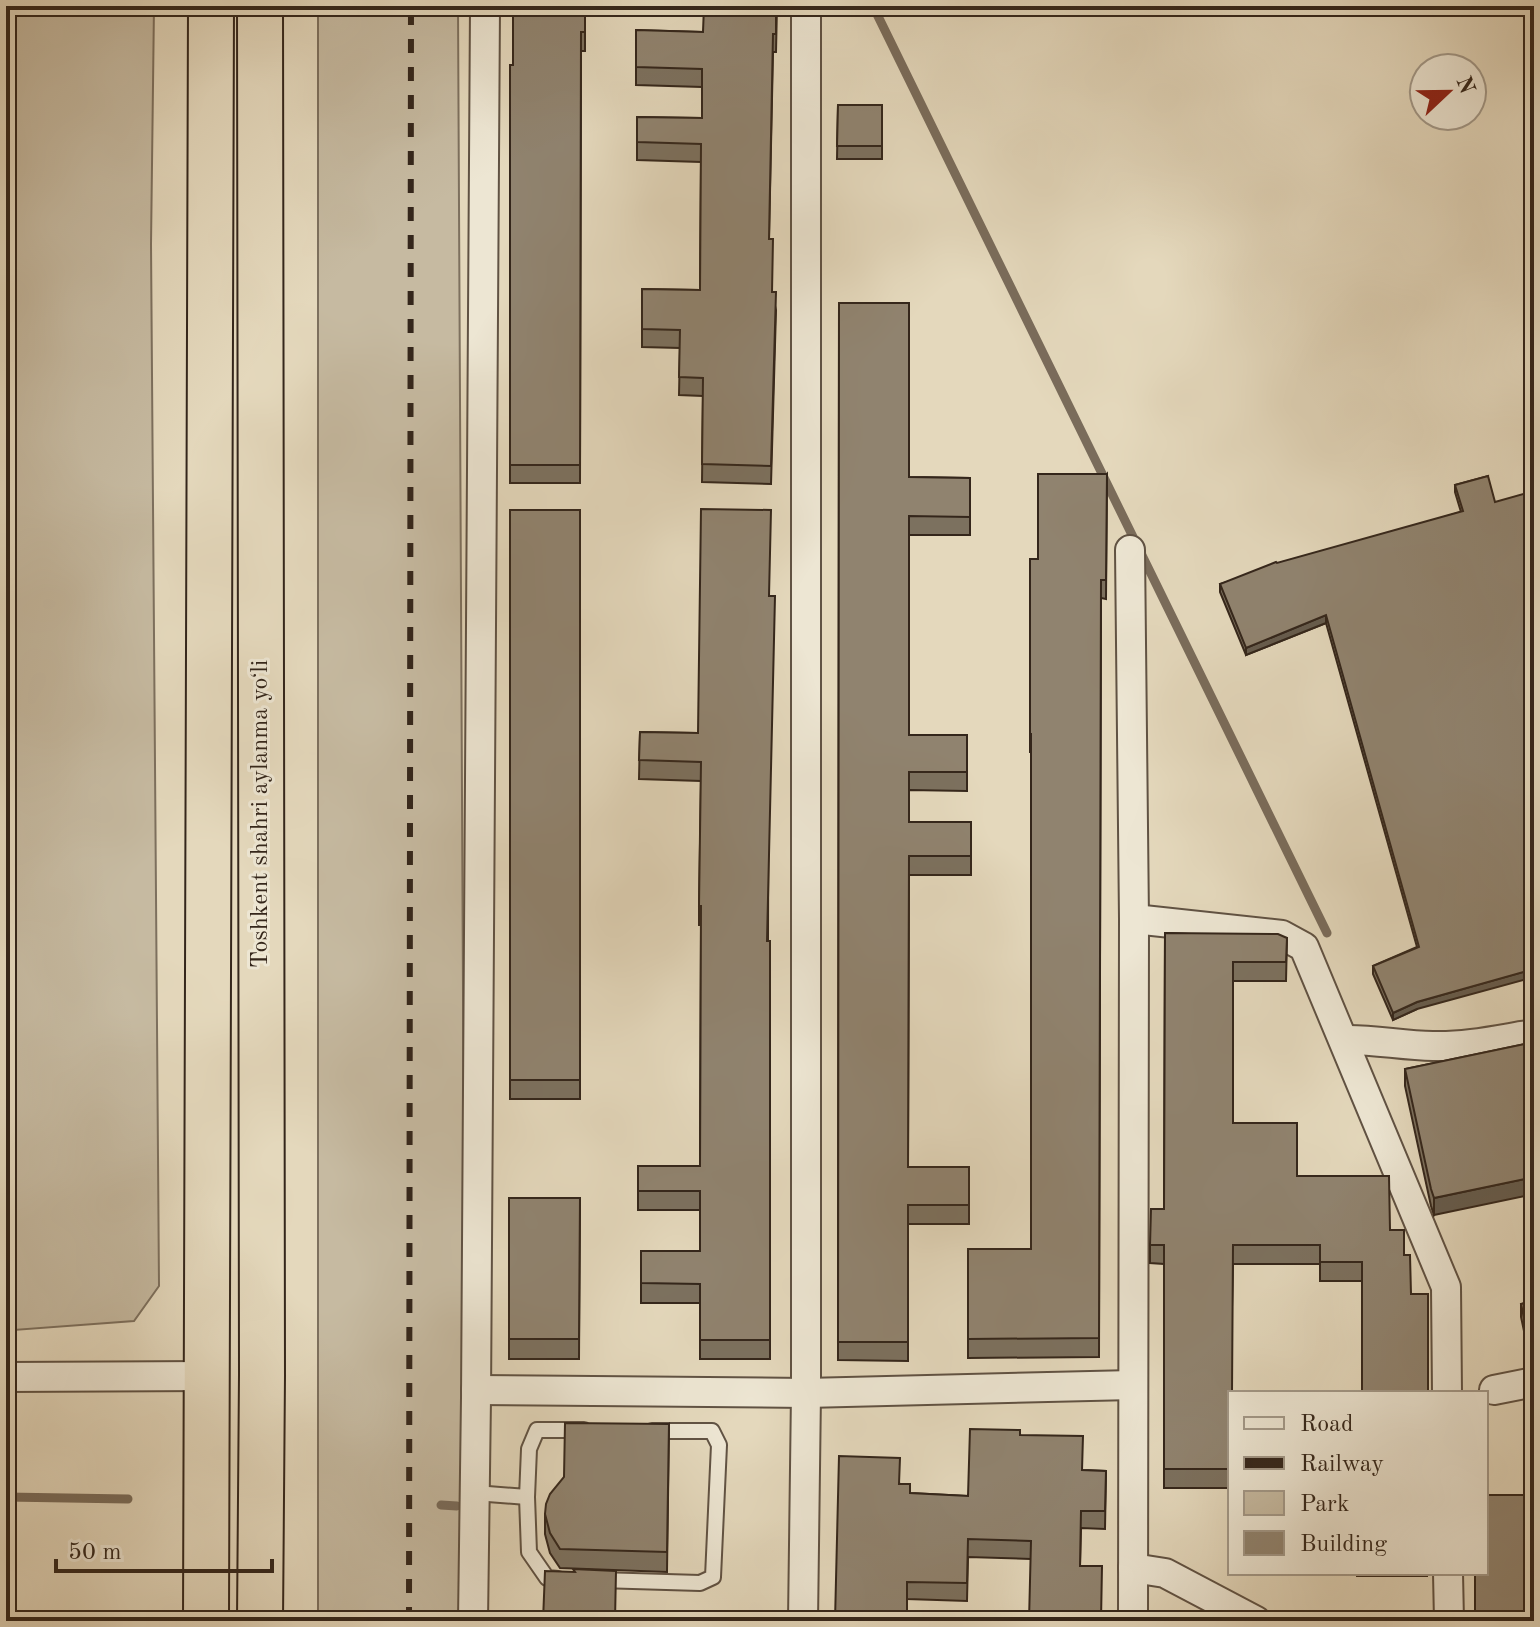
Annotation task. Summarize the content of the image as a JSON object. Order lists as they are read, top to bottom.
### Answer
{
  "streets": {
    "highway": ["Toshkent shahri aylanma yoʻli"]
  },
  "legend": [
    "Road",
    "Railway",
    "Park",
    "Building"
  ],
  "scale_bar": "50 m",
  "north": "right"
}
